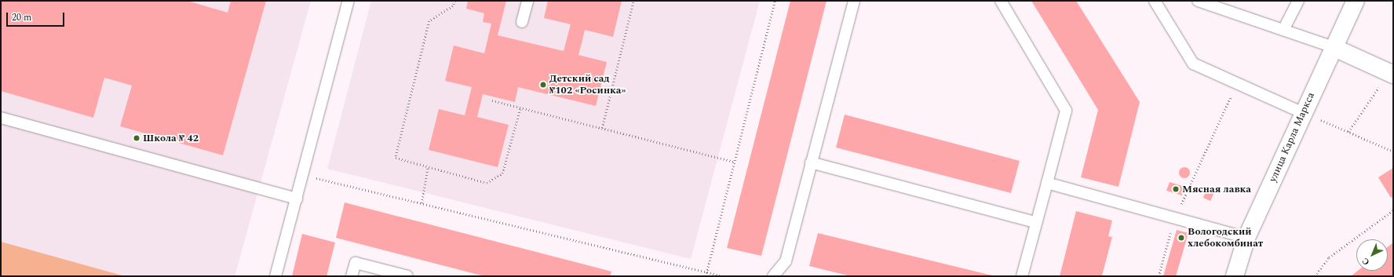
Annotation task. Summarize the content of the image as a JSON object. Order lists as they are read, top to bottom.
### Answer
{
  "streets": {
    "street": ["улица Карла Маркса"]
  },
  "places": [
    "Детский сад №102 «Росинка»",
    "Школа № 42",
    "Мясная лавка",
    "Вологодский хлебокомбинат"
  ],
  "scale_bar": "20 m",
  "north": "bottom left"
}
